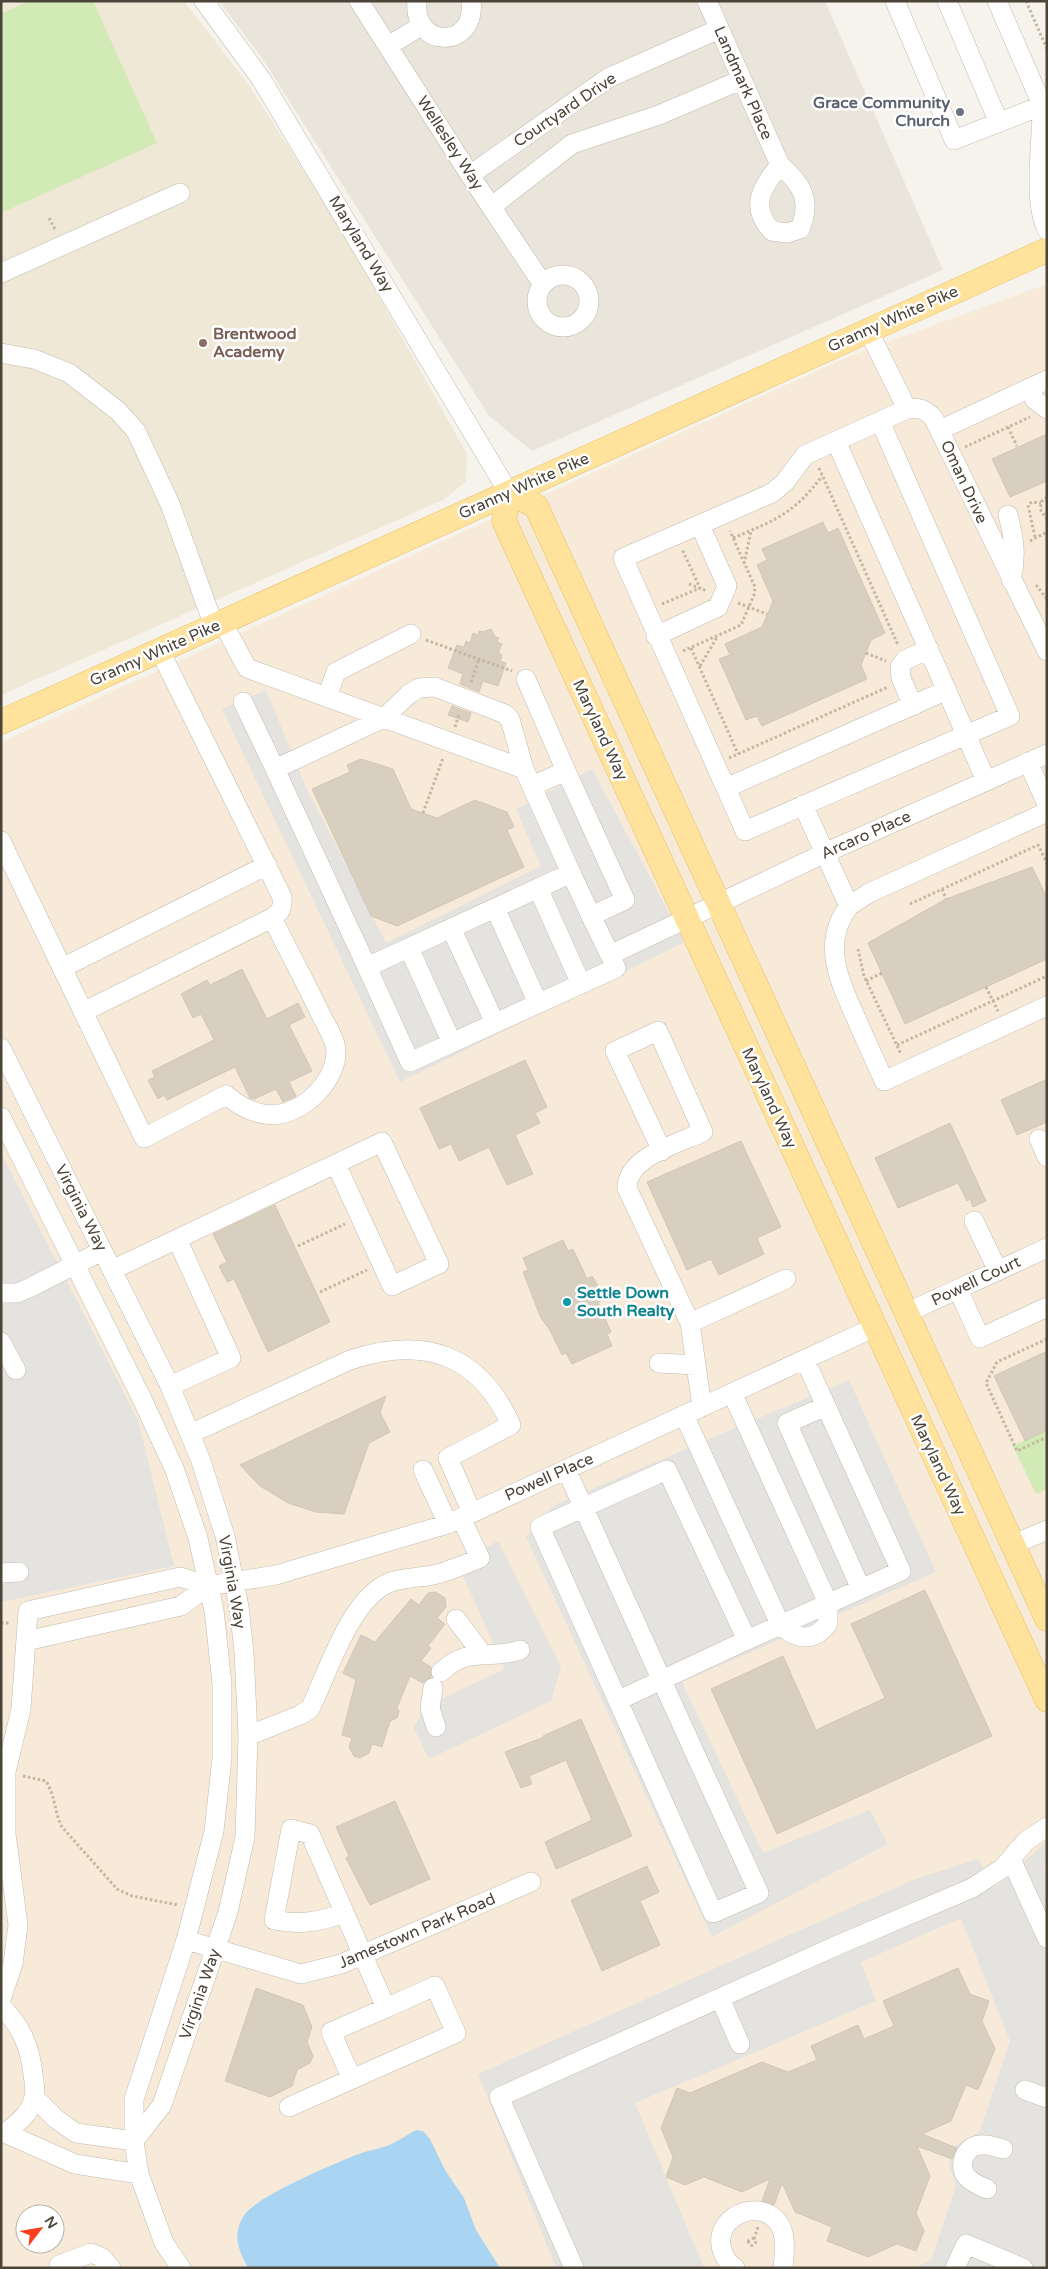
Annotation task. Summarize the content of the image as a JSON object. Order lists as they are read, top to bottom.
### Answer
{
  "streets": {
    "main road": ["Maryland Way", "Granny White Pike"],
    "street": [
      "Landmark Place",
      "Courtyard Drive",
      "Wellesley Way",
      "Oman Drive",
      "Arcaro Place",
      "Virginia Way",
      "Powell Court",
      "Powell Place",
      "Jamestown Park Road"
    ]
  },
  "crossings": [
    ["Landmark Place", "Courtyard Drive"],
    ["Courtyard Drive", "Wellesley Way"],
    ["Maryland Way", "Granny White Pike"],
    ["Maryland Way", "Arcaro Place"],
    ["Maryland Way", "Powell Place"],
    ["Virginia Way", "Powell Place"],
    ["Virginia Way", "Jamestown Park Road"]
  ],
  "places": ["Grace Community Church", "Brentwood Academy", "Settle Down South Realty"],
  "north": "top right"
}
